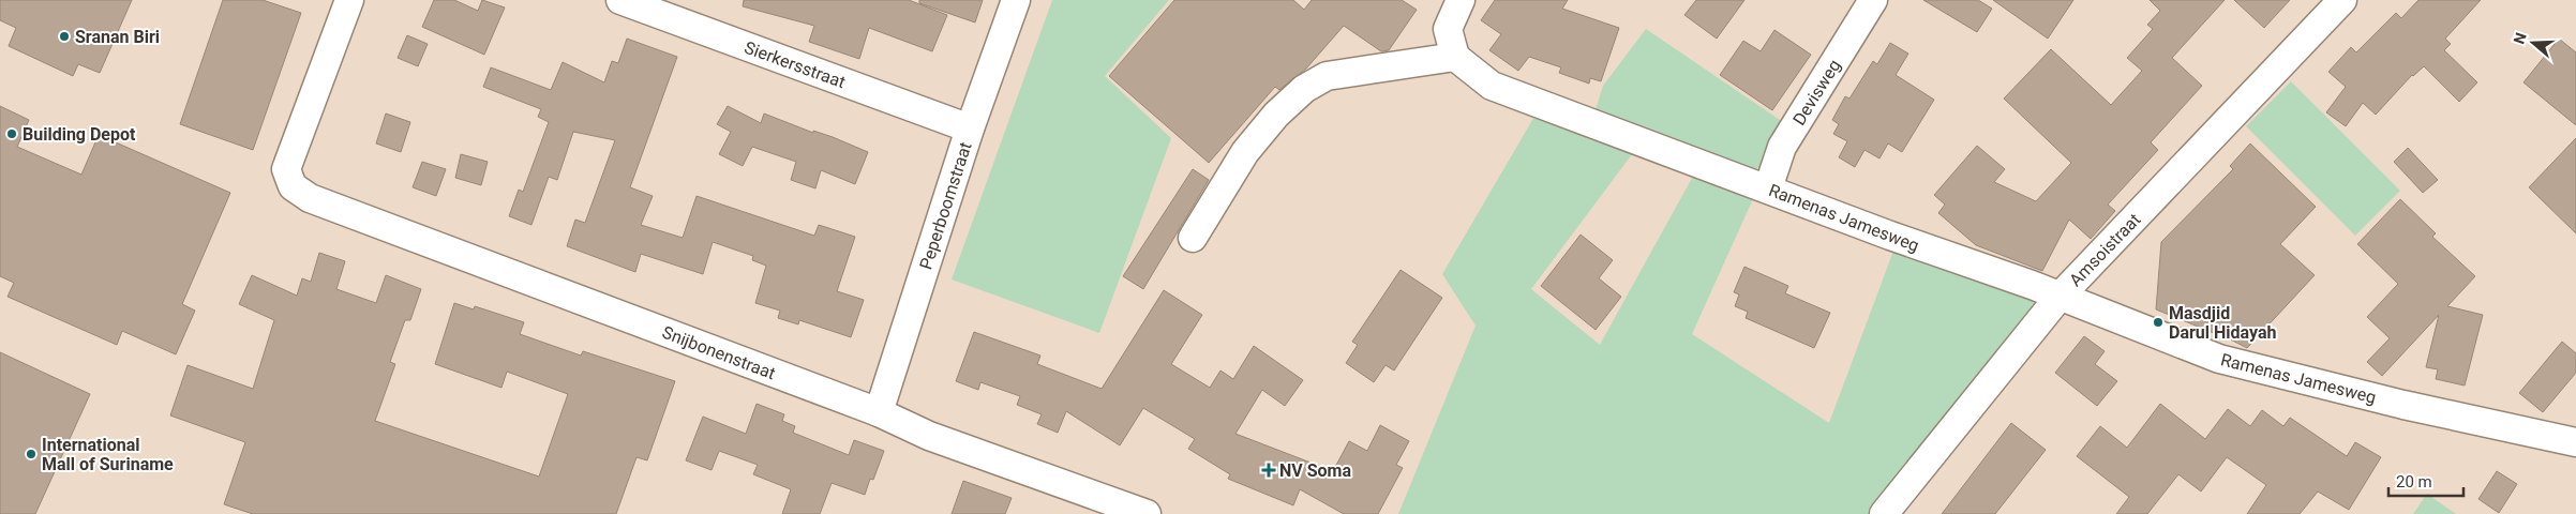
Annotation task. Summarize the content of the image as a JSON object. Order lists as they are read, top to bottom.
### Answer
{
  "streets": {
    "street": [
      "Sierkersstraat",
      "Devisweg",
      "Peperboomstraat",
      "Ramenas Jamesweg",
      "Amsoistraat",
      "Snijbonenstraat"
    ]
  },
  "crossings": [
    ["Sierkersstraat", "Peperboomstraat"],
    ["Devisweg", "Ramenas Jamesweg"],
    ["Peperboomstraat", "Snijbonenstraat"],
    ["Ramenas Jamesweg", "Amsoistraat"]
  ],
  "places": {
    "other": [
      "Sranan Biri",
      "Building Depot",
      "Masdjid Darul Hidayah",
      "International Mall of Suriname"
    ],
    "health": ["NV Soma"]
  },
  "scale_bar": "20 m",
  "north": "left"
}
